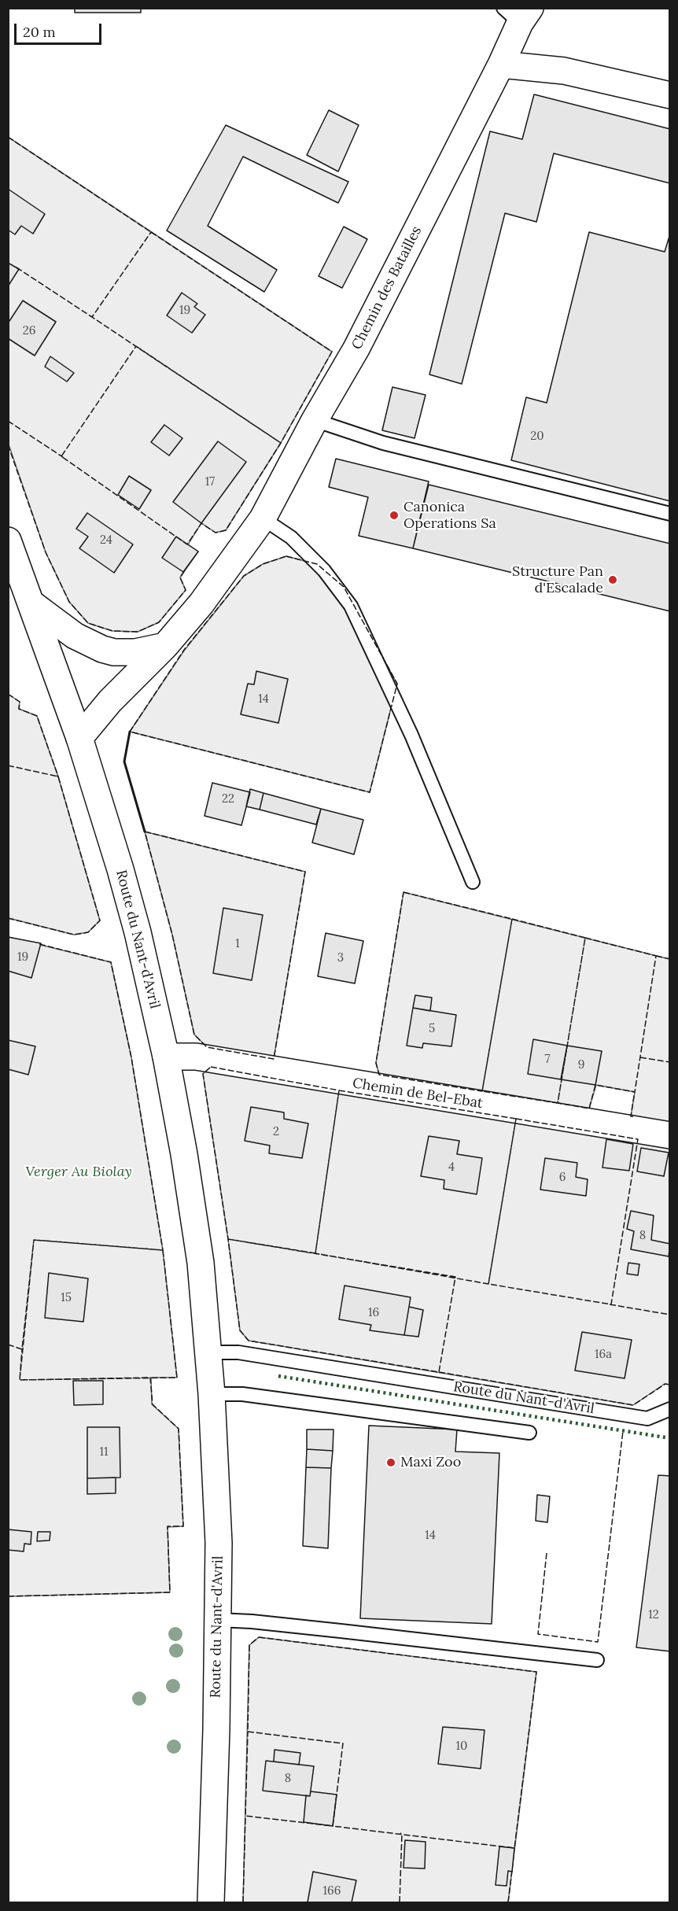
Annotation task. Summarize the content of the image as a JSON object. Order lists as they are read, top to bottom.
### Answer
{
  "streets": {
    "street": ["Chemin des Batailles", "Route du Nant-d'Avril", "Chemin de Bel-Ebat"]
  },
  "crossings": [
    ["Chemin des Batailles", "Route du Nant-d'Avril"],
    ["Route du Nant-d'Avril", "Chemin de Bel-Ebat"]
  ],
  "parks": ["Verger Au Biolay"],
  "places": ["Canonica Operations Sa", "Structure Pan d'Escalade", "Maxi Zoo"],
  "house_numbers": [
    "19",
    "26",
    "20",
    "17",
    "24",
    "14",
    "22",
    "1",
    "19",
    "3",
    "5",
    "7",
    "9",
    "2",
    "4",
    "6",
    "8",
    "15",
    "16",
    "16a",
    "11",
    "14",
    "12",
    "10",
    "8",
    "166"
  ],
  "scale_bar": "20 m"
}
